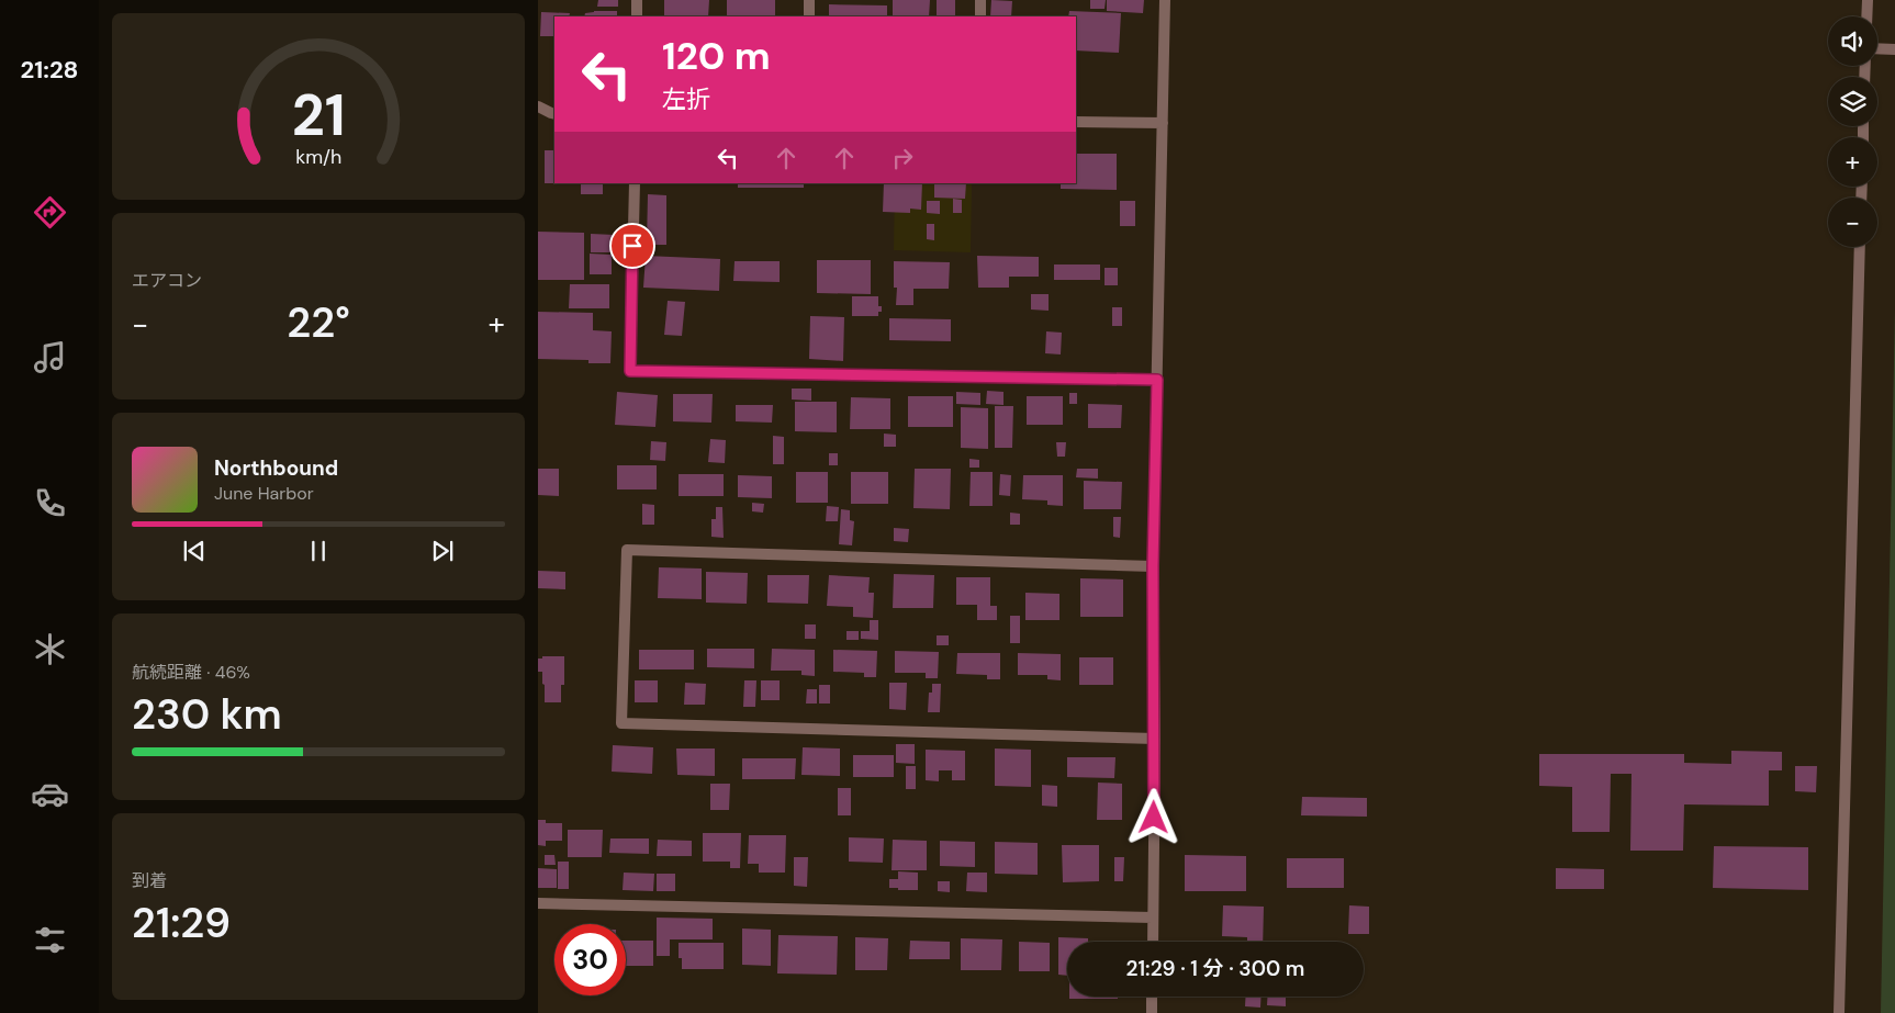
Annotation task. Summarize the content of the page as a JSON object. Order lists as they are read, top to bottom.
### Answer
{
  "page": {
    "tabs": "21:28",
    "map_buttons": ["+", "−"],
    "turn": ["120 m", "左折"],
    "tile": [
      "エアコン",
      ["航続距離 · 46%", "230 km"],
      ["到着", "21:29"]
    ],
    "heat": ["−", "22°", "+"],
    "song": ["Northbound", "June Harbor"],
    "limit": "30",
    "trip": "21:29 · 1 分 · 300 m",
    "gauge": ["21", "km/h"]
  }
}
